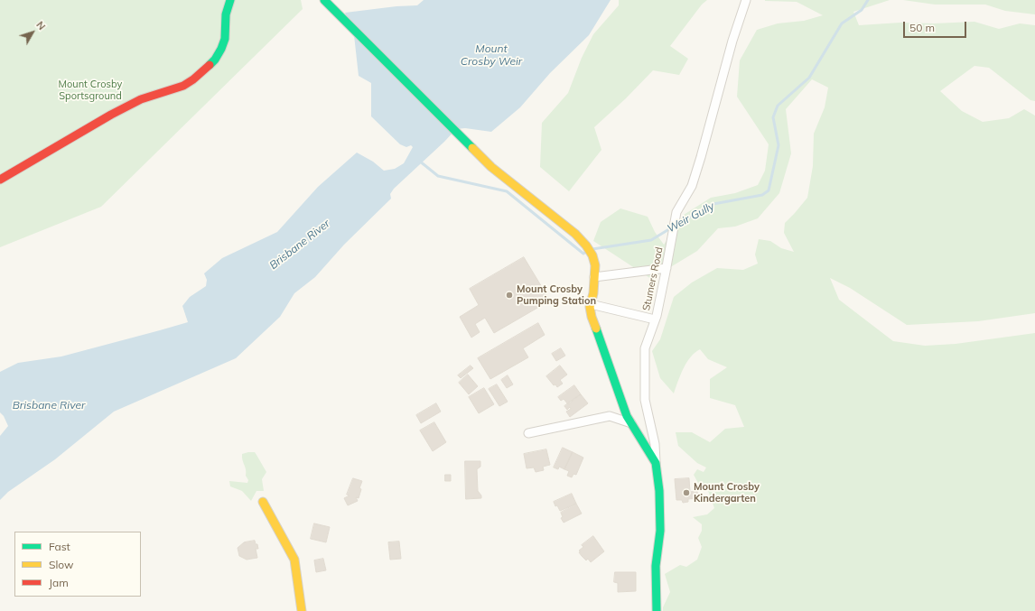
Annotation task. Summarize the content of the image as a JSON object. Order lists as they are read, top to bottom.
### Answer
{
  "streets": {
    "street": ["Stumers Road"]
  },
  "water": ["Mount Crosby Weir", "Weir Gully", "Brisbane River"],
  "parks": ["Mount Crosby Sportsground"],
  "places": ["Mount Crosby Pumping Station", "Mount Crosby Kindergarten"],
  "legend": ["Fast", "Slow", "Jam"],
  "scale_bar": "50 m",
  "north": "top right"
}
